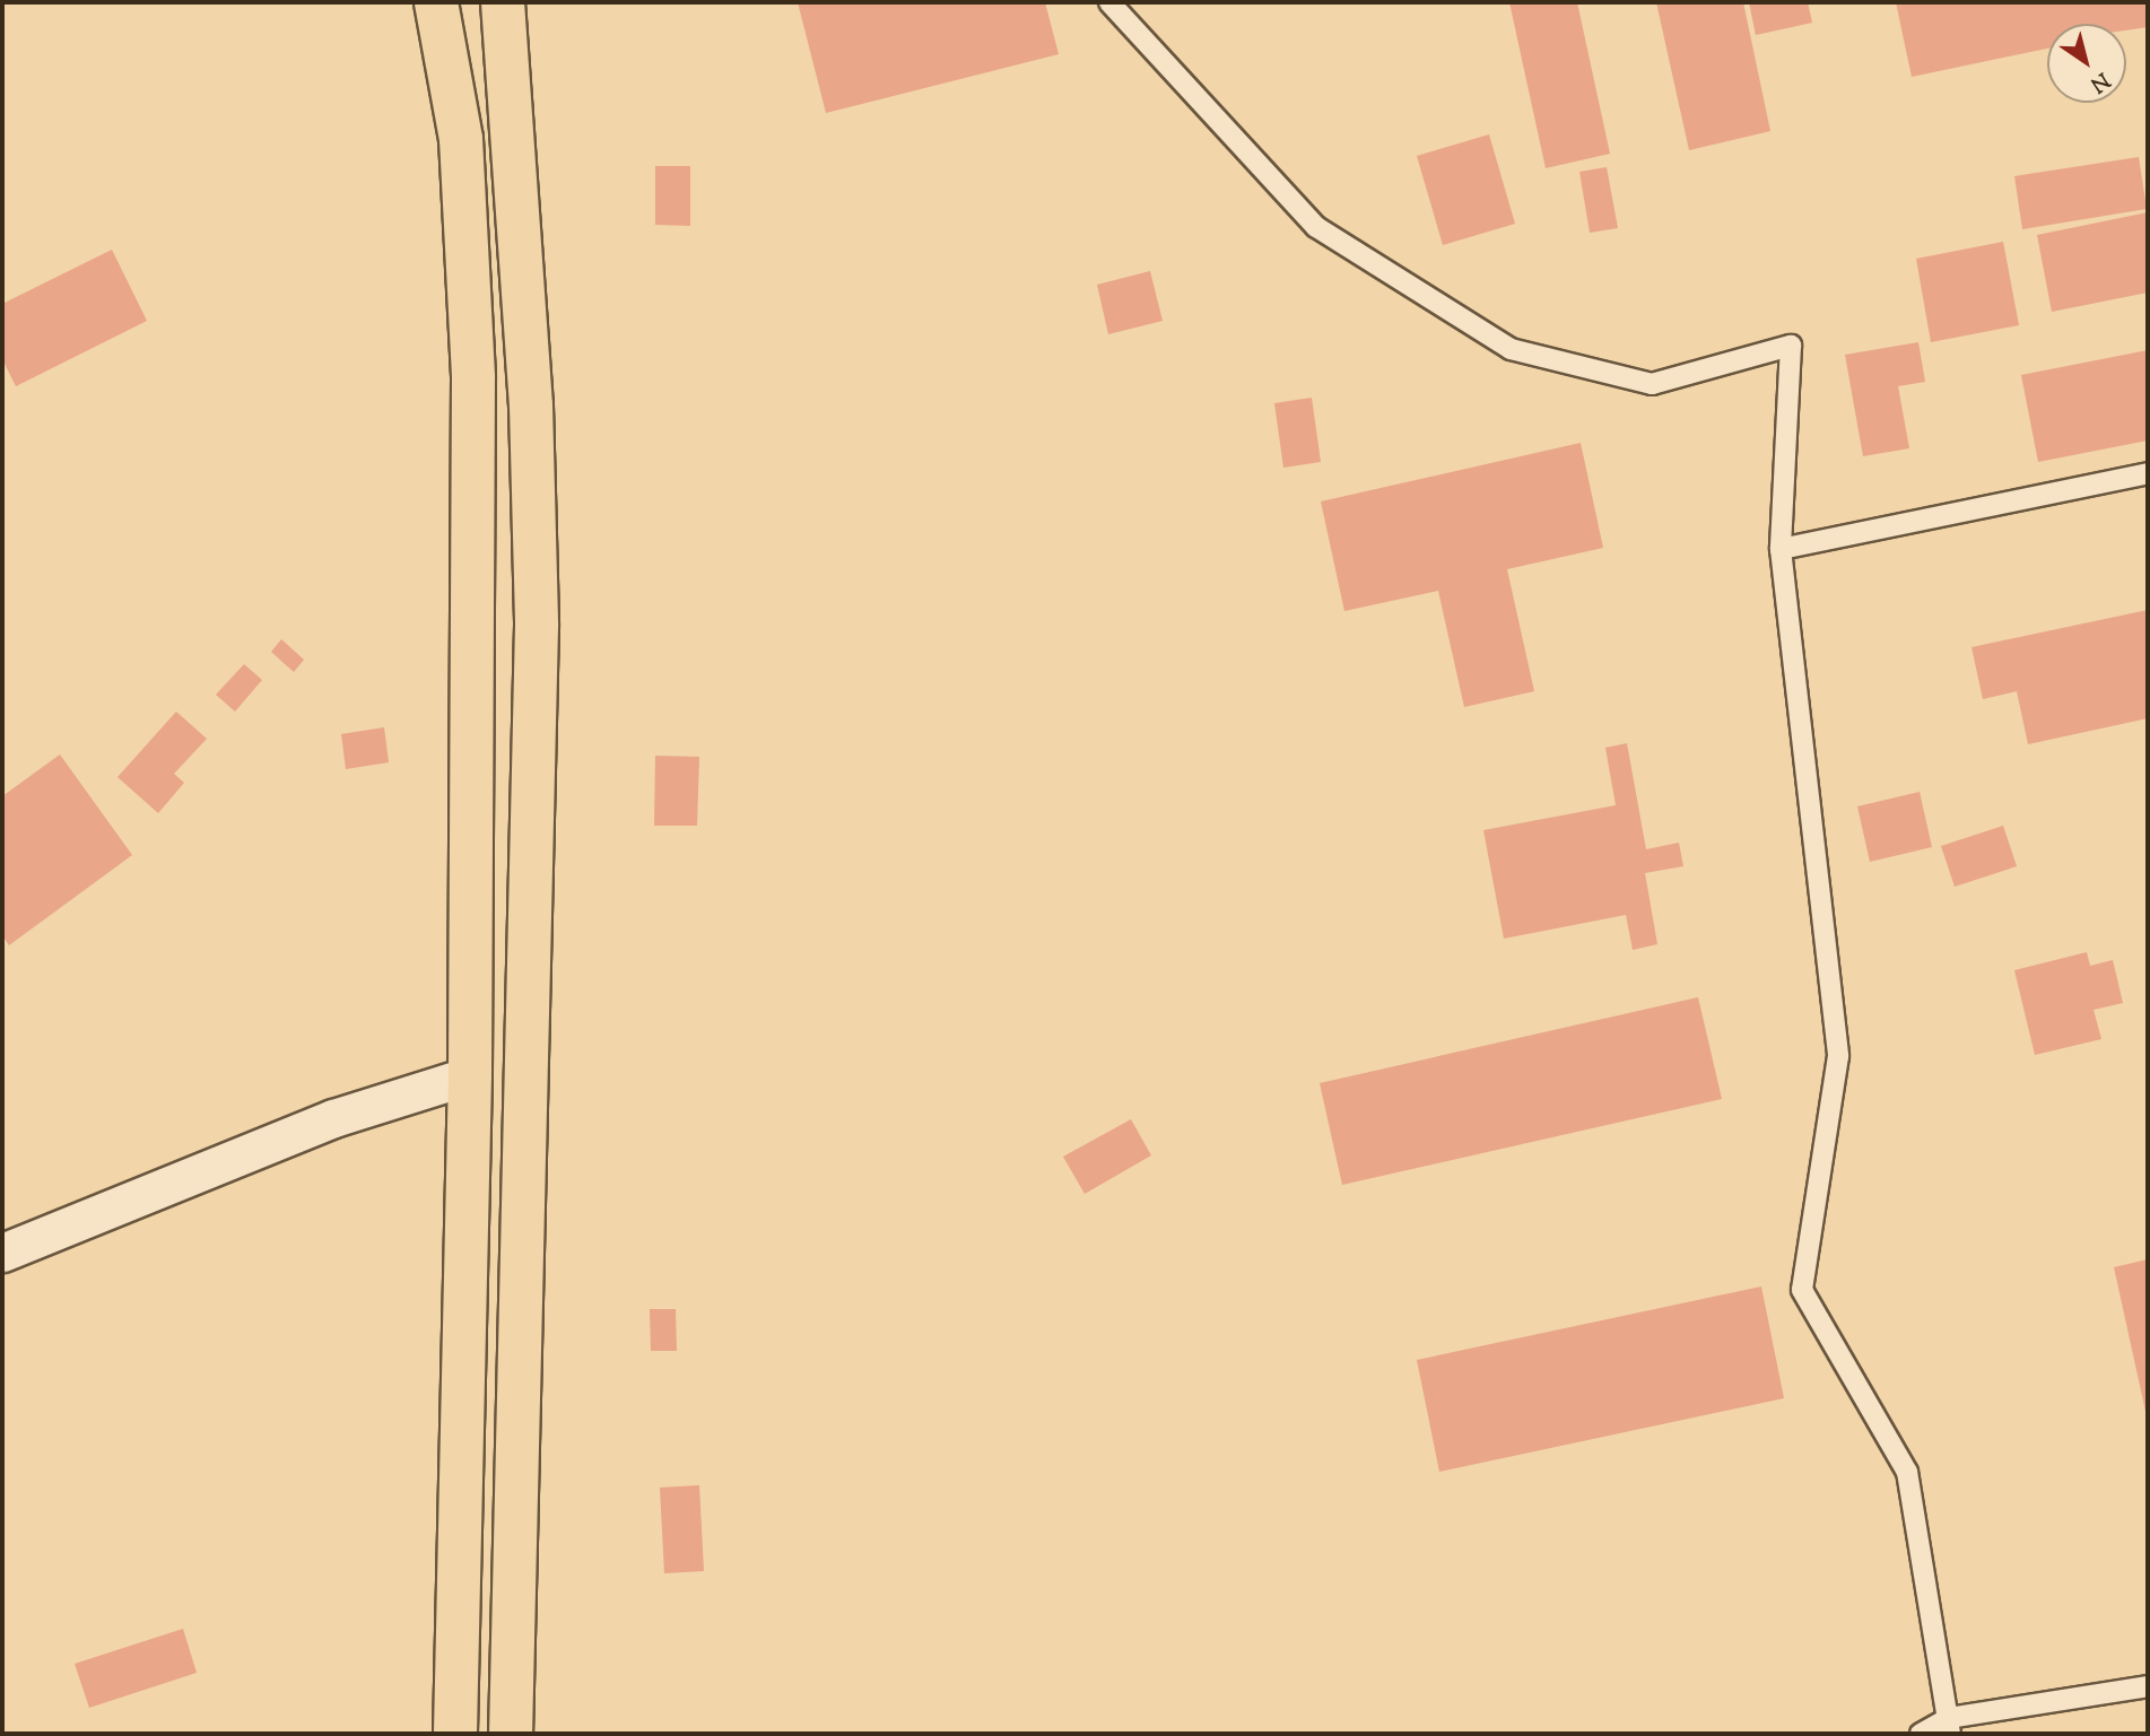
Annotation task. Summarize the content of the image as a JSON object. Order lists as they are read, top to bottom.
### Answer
{
  "north": "bottom right"
}
